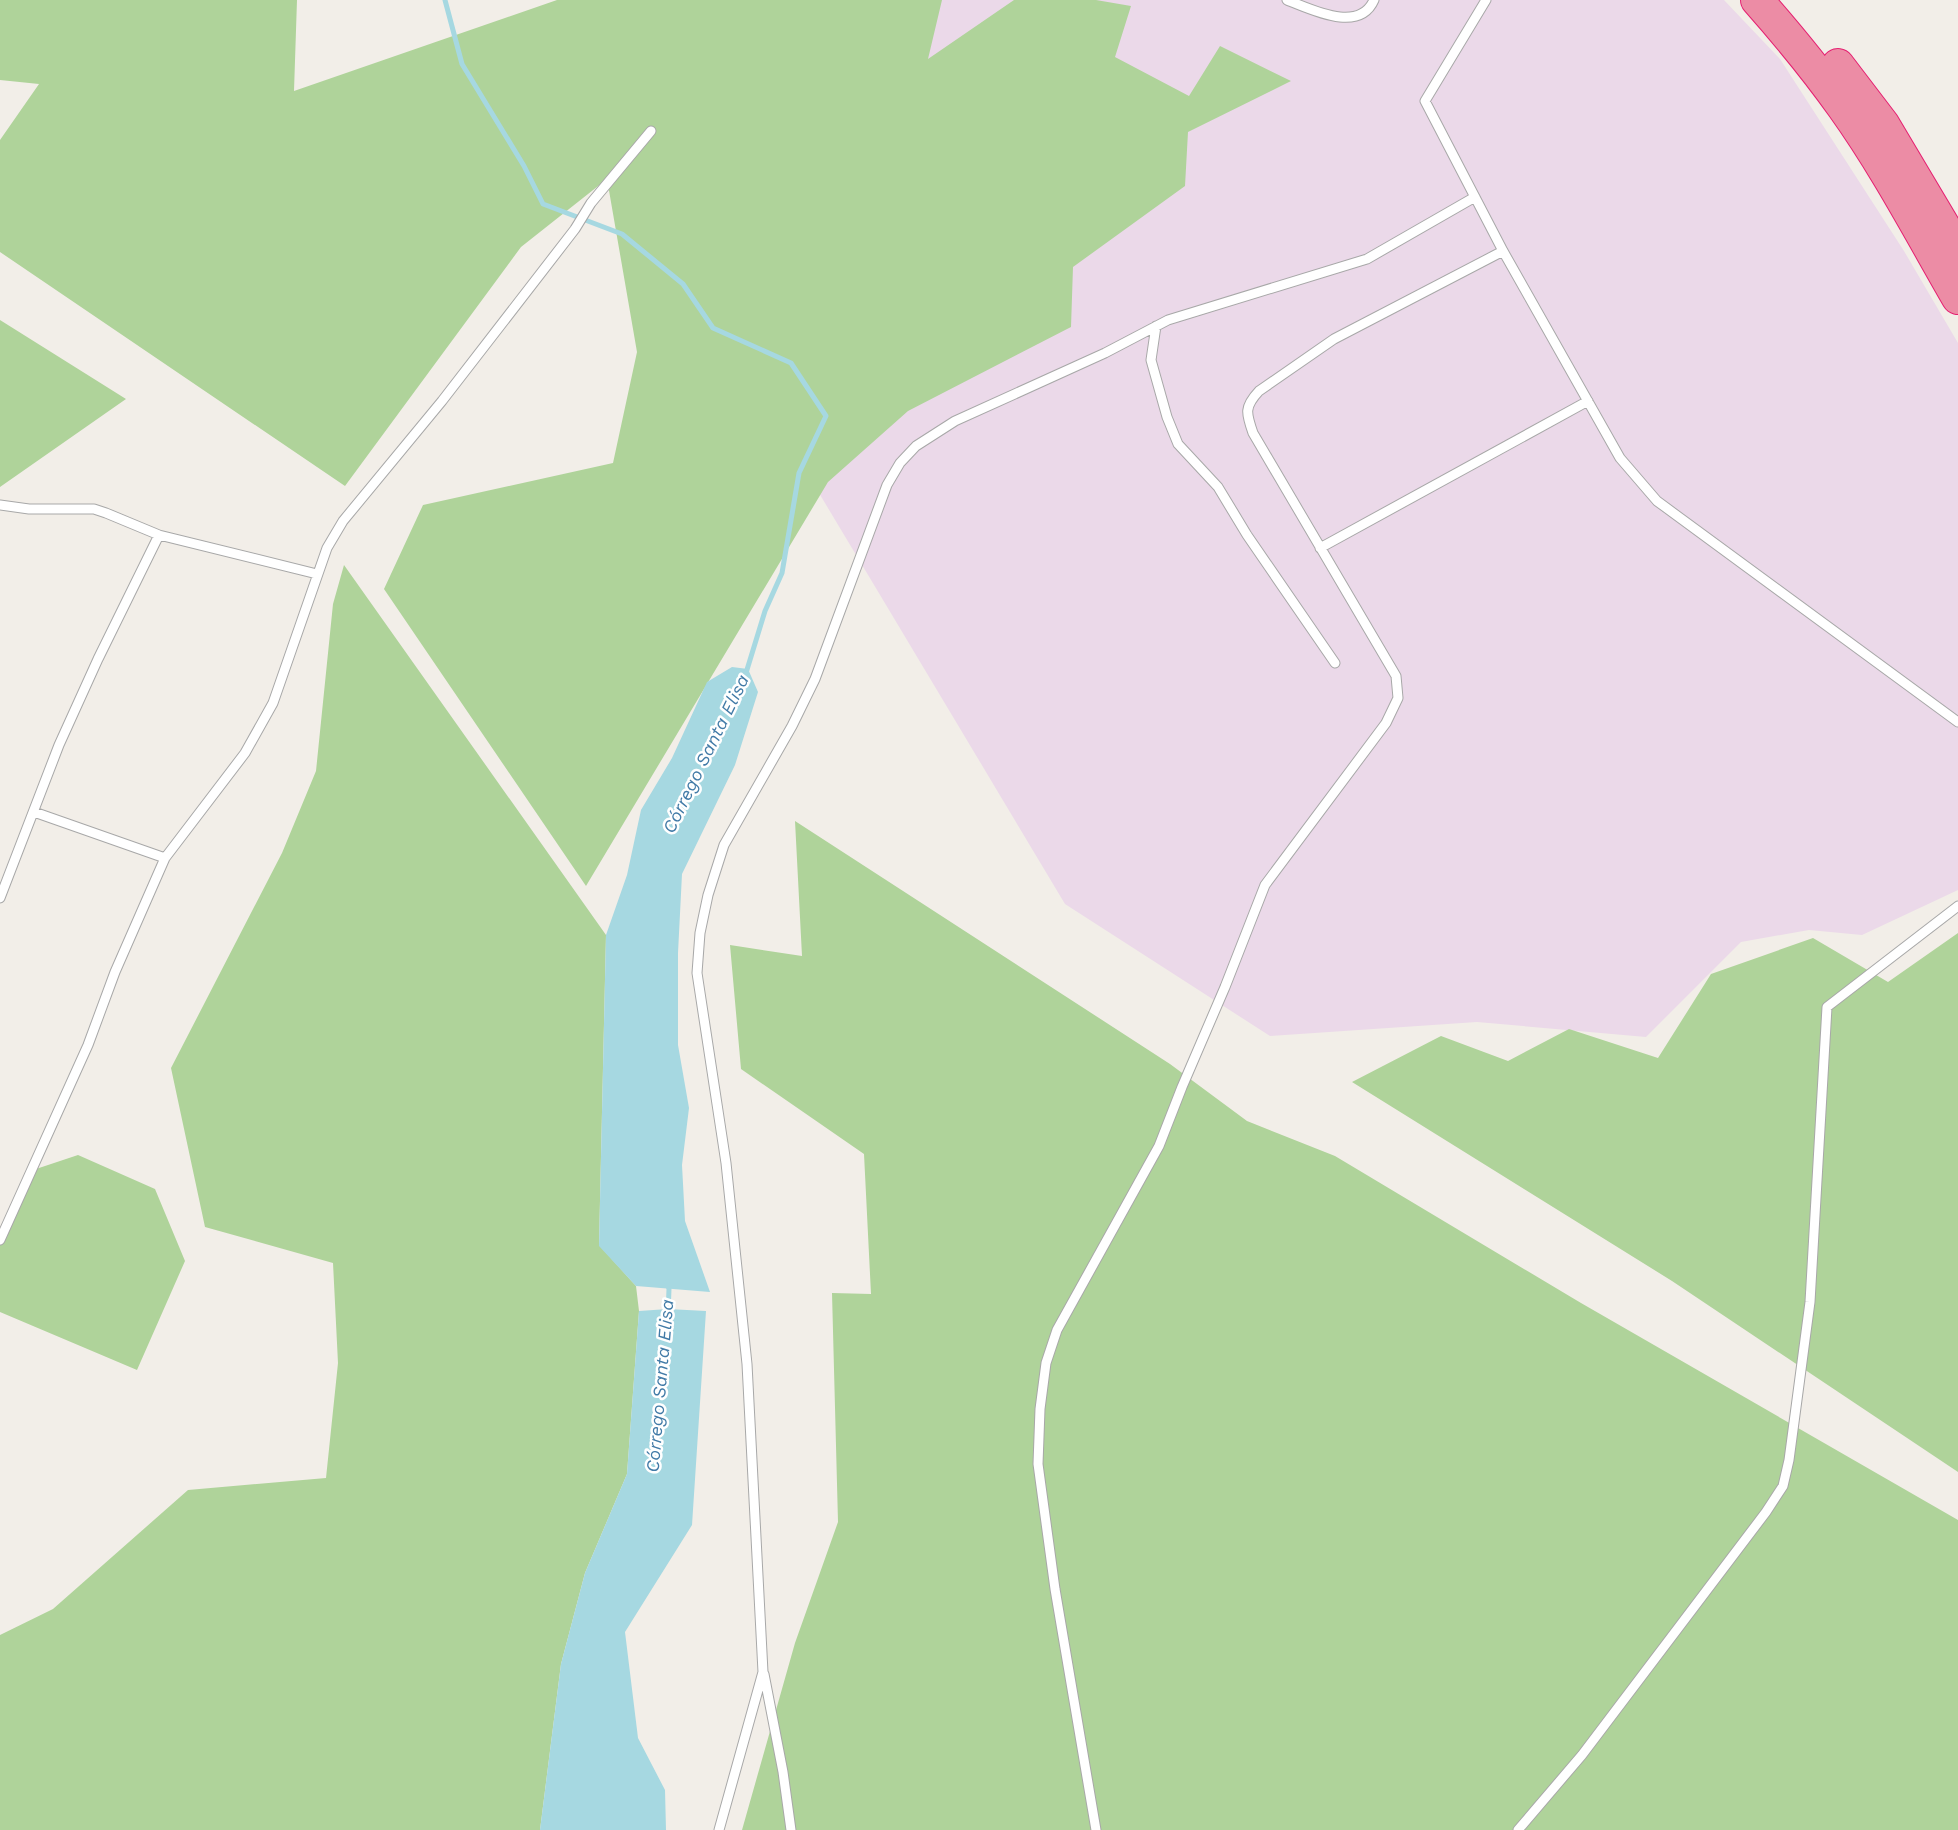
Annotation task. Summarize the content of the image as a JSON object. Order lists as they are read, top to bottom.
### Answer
{
  "water": ["Córrego Santa Elisa"]
}
